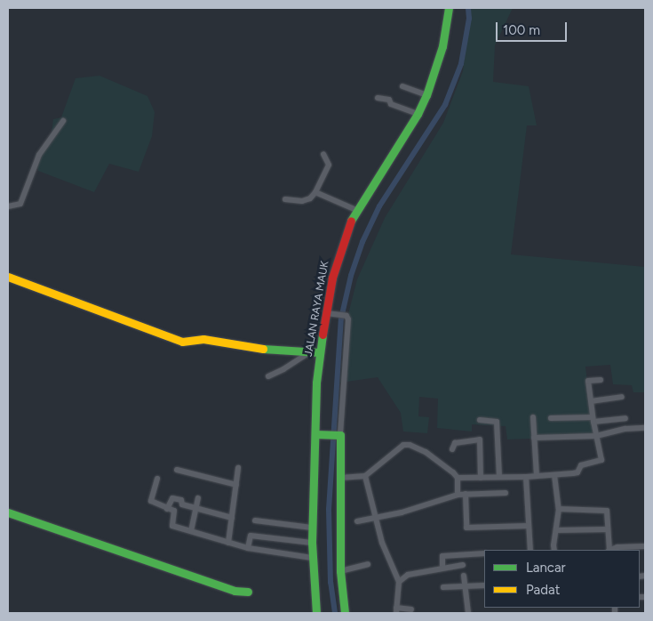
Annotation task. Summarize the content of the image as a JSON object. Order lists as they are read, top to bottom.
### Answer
{
  "streets": {
    "street": ["JALAN RAYA MAUK"]
  },
  "legend": ["Lancar", "Padat"],
  "scale_bar": "100 m"
}
